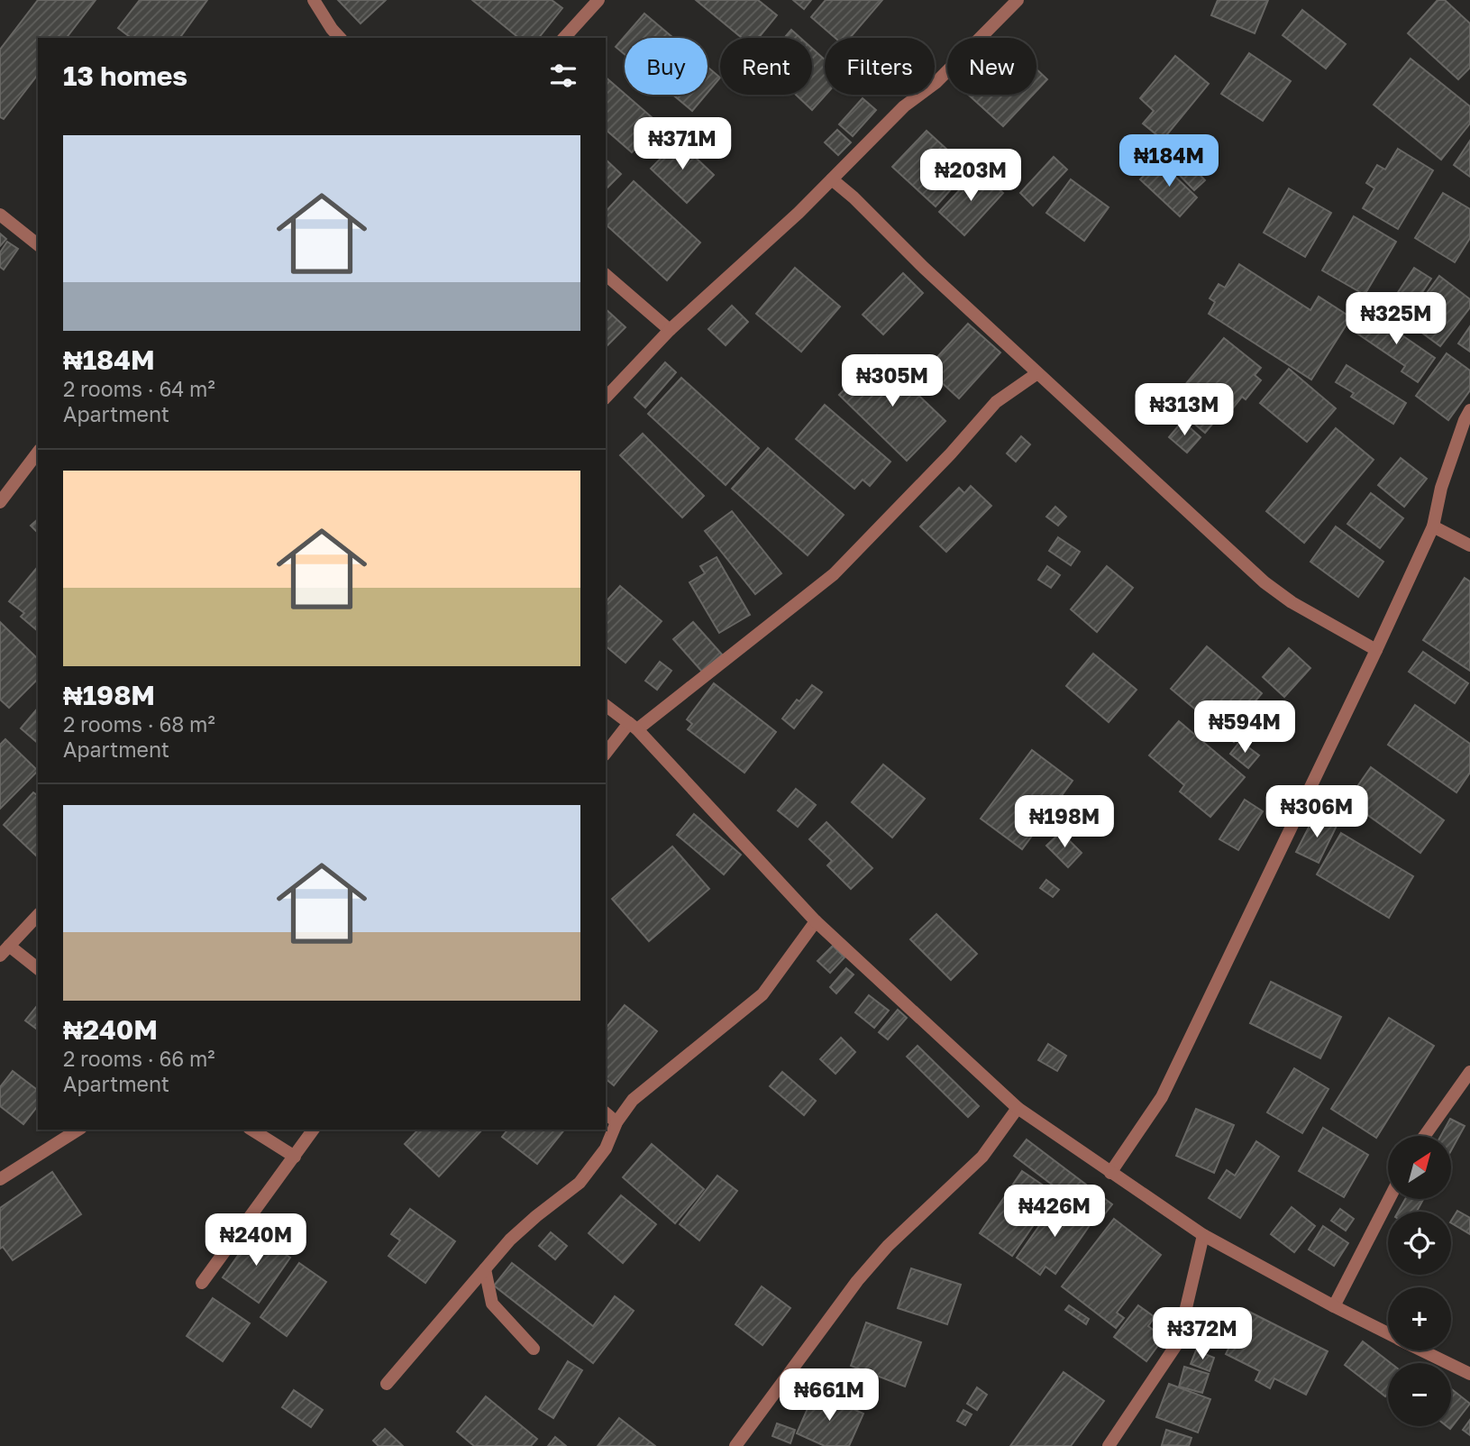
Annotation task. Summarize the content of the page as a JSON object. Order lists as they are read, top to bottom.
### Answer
{
  "north": "top right",
  "page": {
    "chip": [
      "Buy",
      "Rent",
      "Filters",
      "New"
    ],
    "heading": "13 homes",
    "list": [
      {
        "name": "₦184M",
        "note": "2 rooms · 64 m² · Apartment"
      },
      {
        "name": "₦198M",
        "note": "2 rooms · 68 m² · Apartment"
      },
      {
        "name": "₦240M",
        "note": "2 rooms · 66 m² · Apartment"
      }
    ],
    "price": [
      "₦371M",
      "₦184M",
      "₦203M",
      "₦325M",
      "₦305M",
      "₦313M",
      "₦594M",
      "₦306M",
      "₦198M",
      "₦426M",
      "₦240M",
      "₦372M",
      "₦661M"
    ],
    "map_buttons": ["+", "−"]
  }
}
